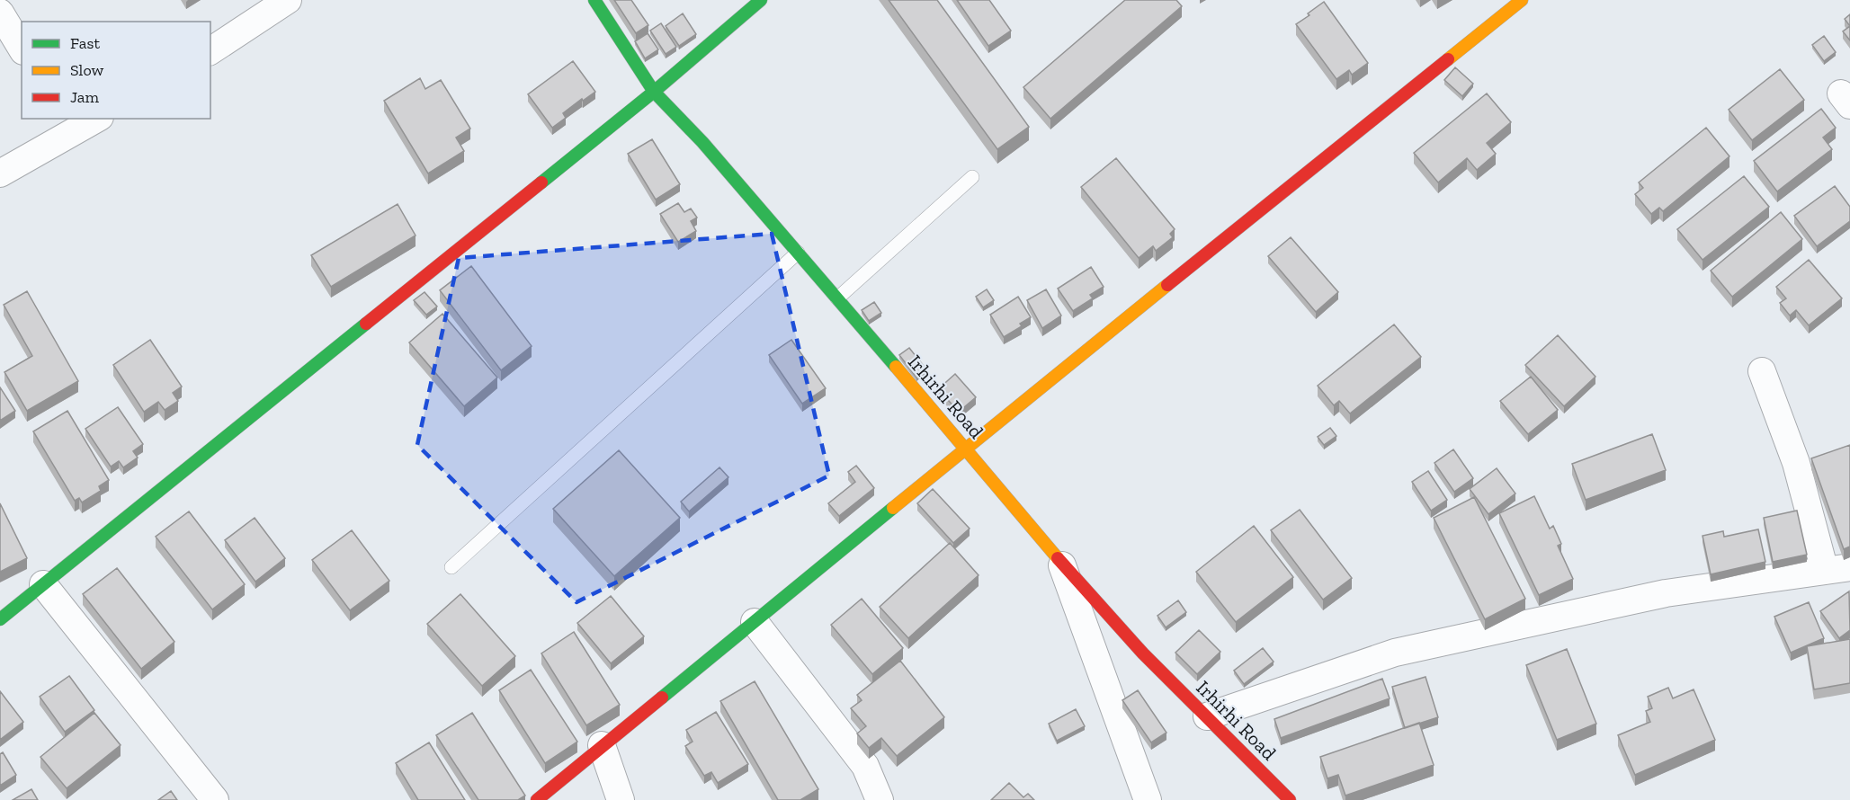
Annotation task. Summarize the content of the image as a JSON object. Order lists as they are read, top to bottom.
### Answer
{
  "streets": {
    "street": ["Irhirhi Road"]
  },
  "legend": ["Fast", "Slow", "Jam"]
}
